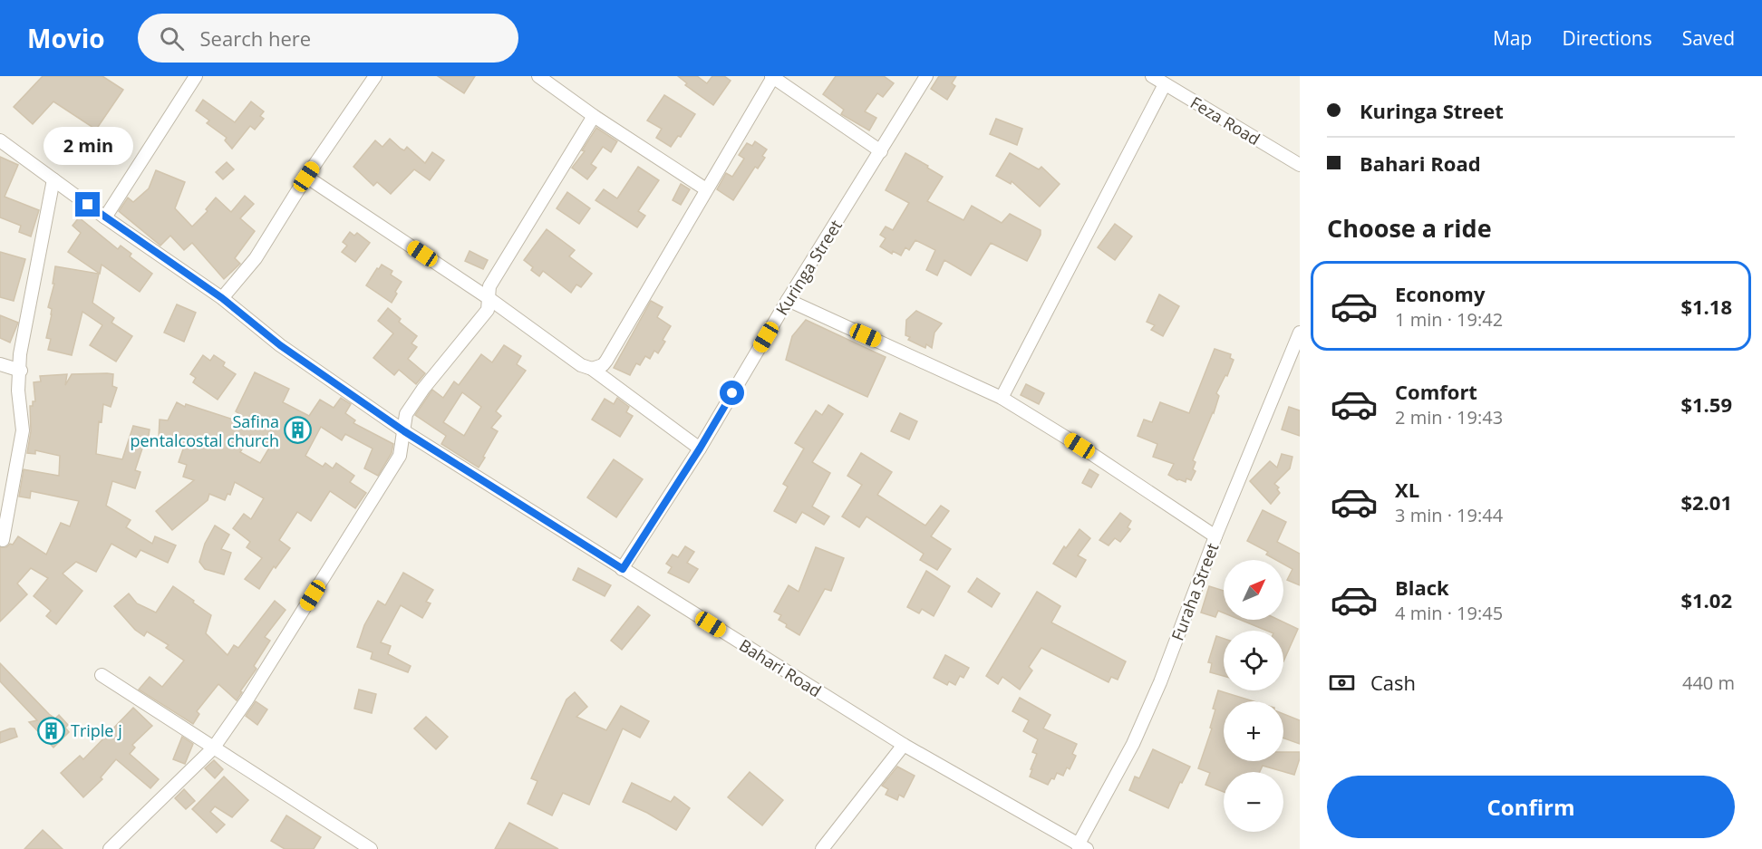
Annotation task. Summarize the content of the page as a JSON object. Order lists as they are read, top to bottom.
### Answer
{
  "streets": {
    "street": [
      "Feza Road",
      "Kuringa Street",
      "Furaha Street",
      "Bahari Road"
    ]
  },
  "crossings": [
    ["Kuringa Street", "Bahari Road"],
    ["Furaha Street", "Bahari Road"]
  ],
  "places": {
    "building": ["Safina pentalcostal church", "Triple j"]
  },
  "north": "top right",
  "page": {
    "header": "Movio",
    "search": "Search here",
    "nav": ["Map", "Directions", "Saved"],
    "banner": ["Kuringa Street", "Bahari Road"],
    "bubble": "2 min",
    "heading": "Choose a ride",
    "list": [
      {
        "name": "Economy",
        "note": "1 min · 19:42",
        "value": "$1.18"
      },
      {
        "name": "Comfort",
        "note": "2 min · 19:43",
        "value": "$1.59"
      },
      {
        "name": "XL",
        "note": "3 min · 19:44",
        "value": "$2.01"
      },
      {
        "name": "Black",
        "note": "4 min · 19:45",
        "value": "$1.02"
      }
    ],
    "map_buttons": ["+", "−"],
    "pay": ["Cash", "440 m"],
    "buttons": "Confirm"
  }
}
